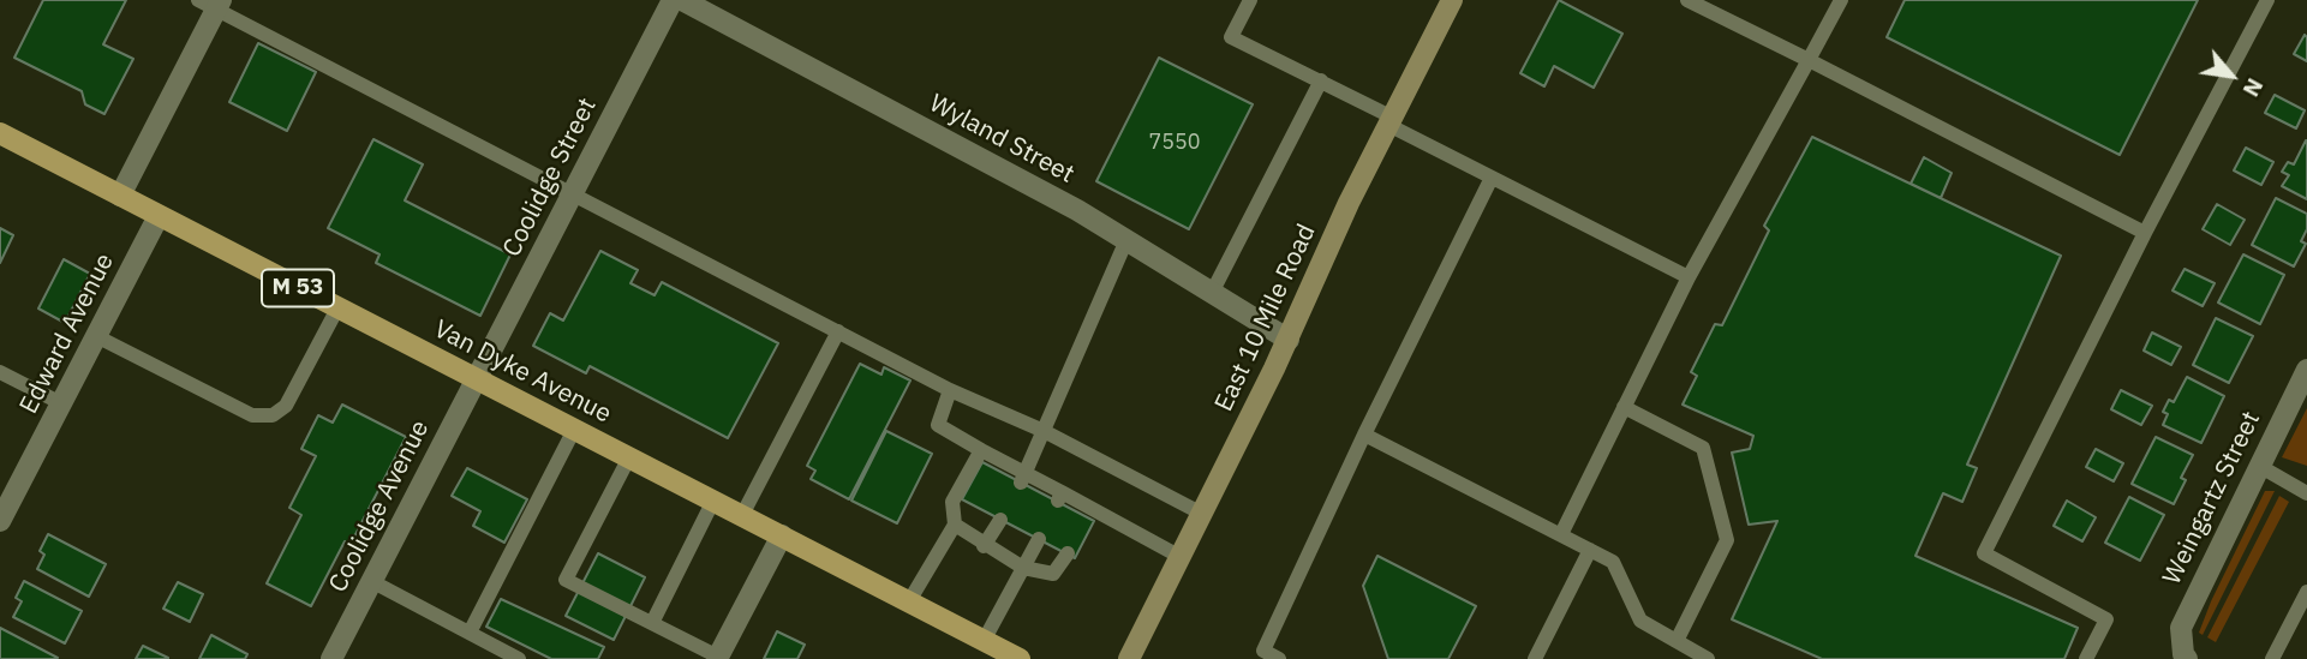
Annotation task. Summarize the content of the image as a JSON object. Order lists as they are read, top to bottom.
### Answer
{
  "streets": {
    "main road": ["M 53", "East 10 Mile Road", "Van Dyke Avenue"],
    "street": [
      "Wyland Street",
      "Coolidge Street",
      "Edward Avenue",
      "Weingartz Street",
      "Coolidge Avenue"
    ]
  },
  "crossings": [
    ["Wyland Street", "East 10 Mile Road"],
    ["Coolidge Street", "Van Dyke Avenue"],
    ["Coolidge Street", "Coolidge Avenue"],
    ["Edward Avenue", "Van Dyke Avenue"],
    ["Van Dyke Avenue", "Coolidge Avenue"]
  ],
  "house_numbers": ["7550"],
  "north": "bottom right"
}
